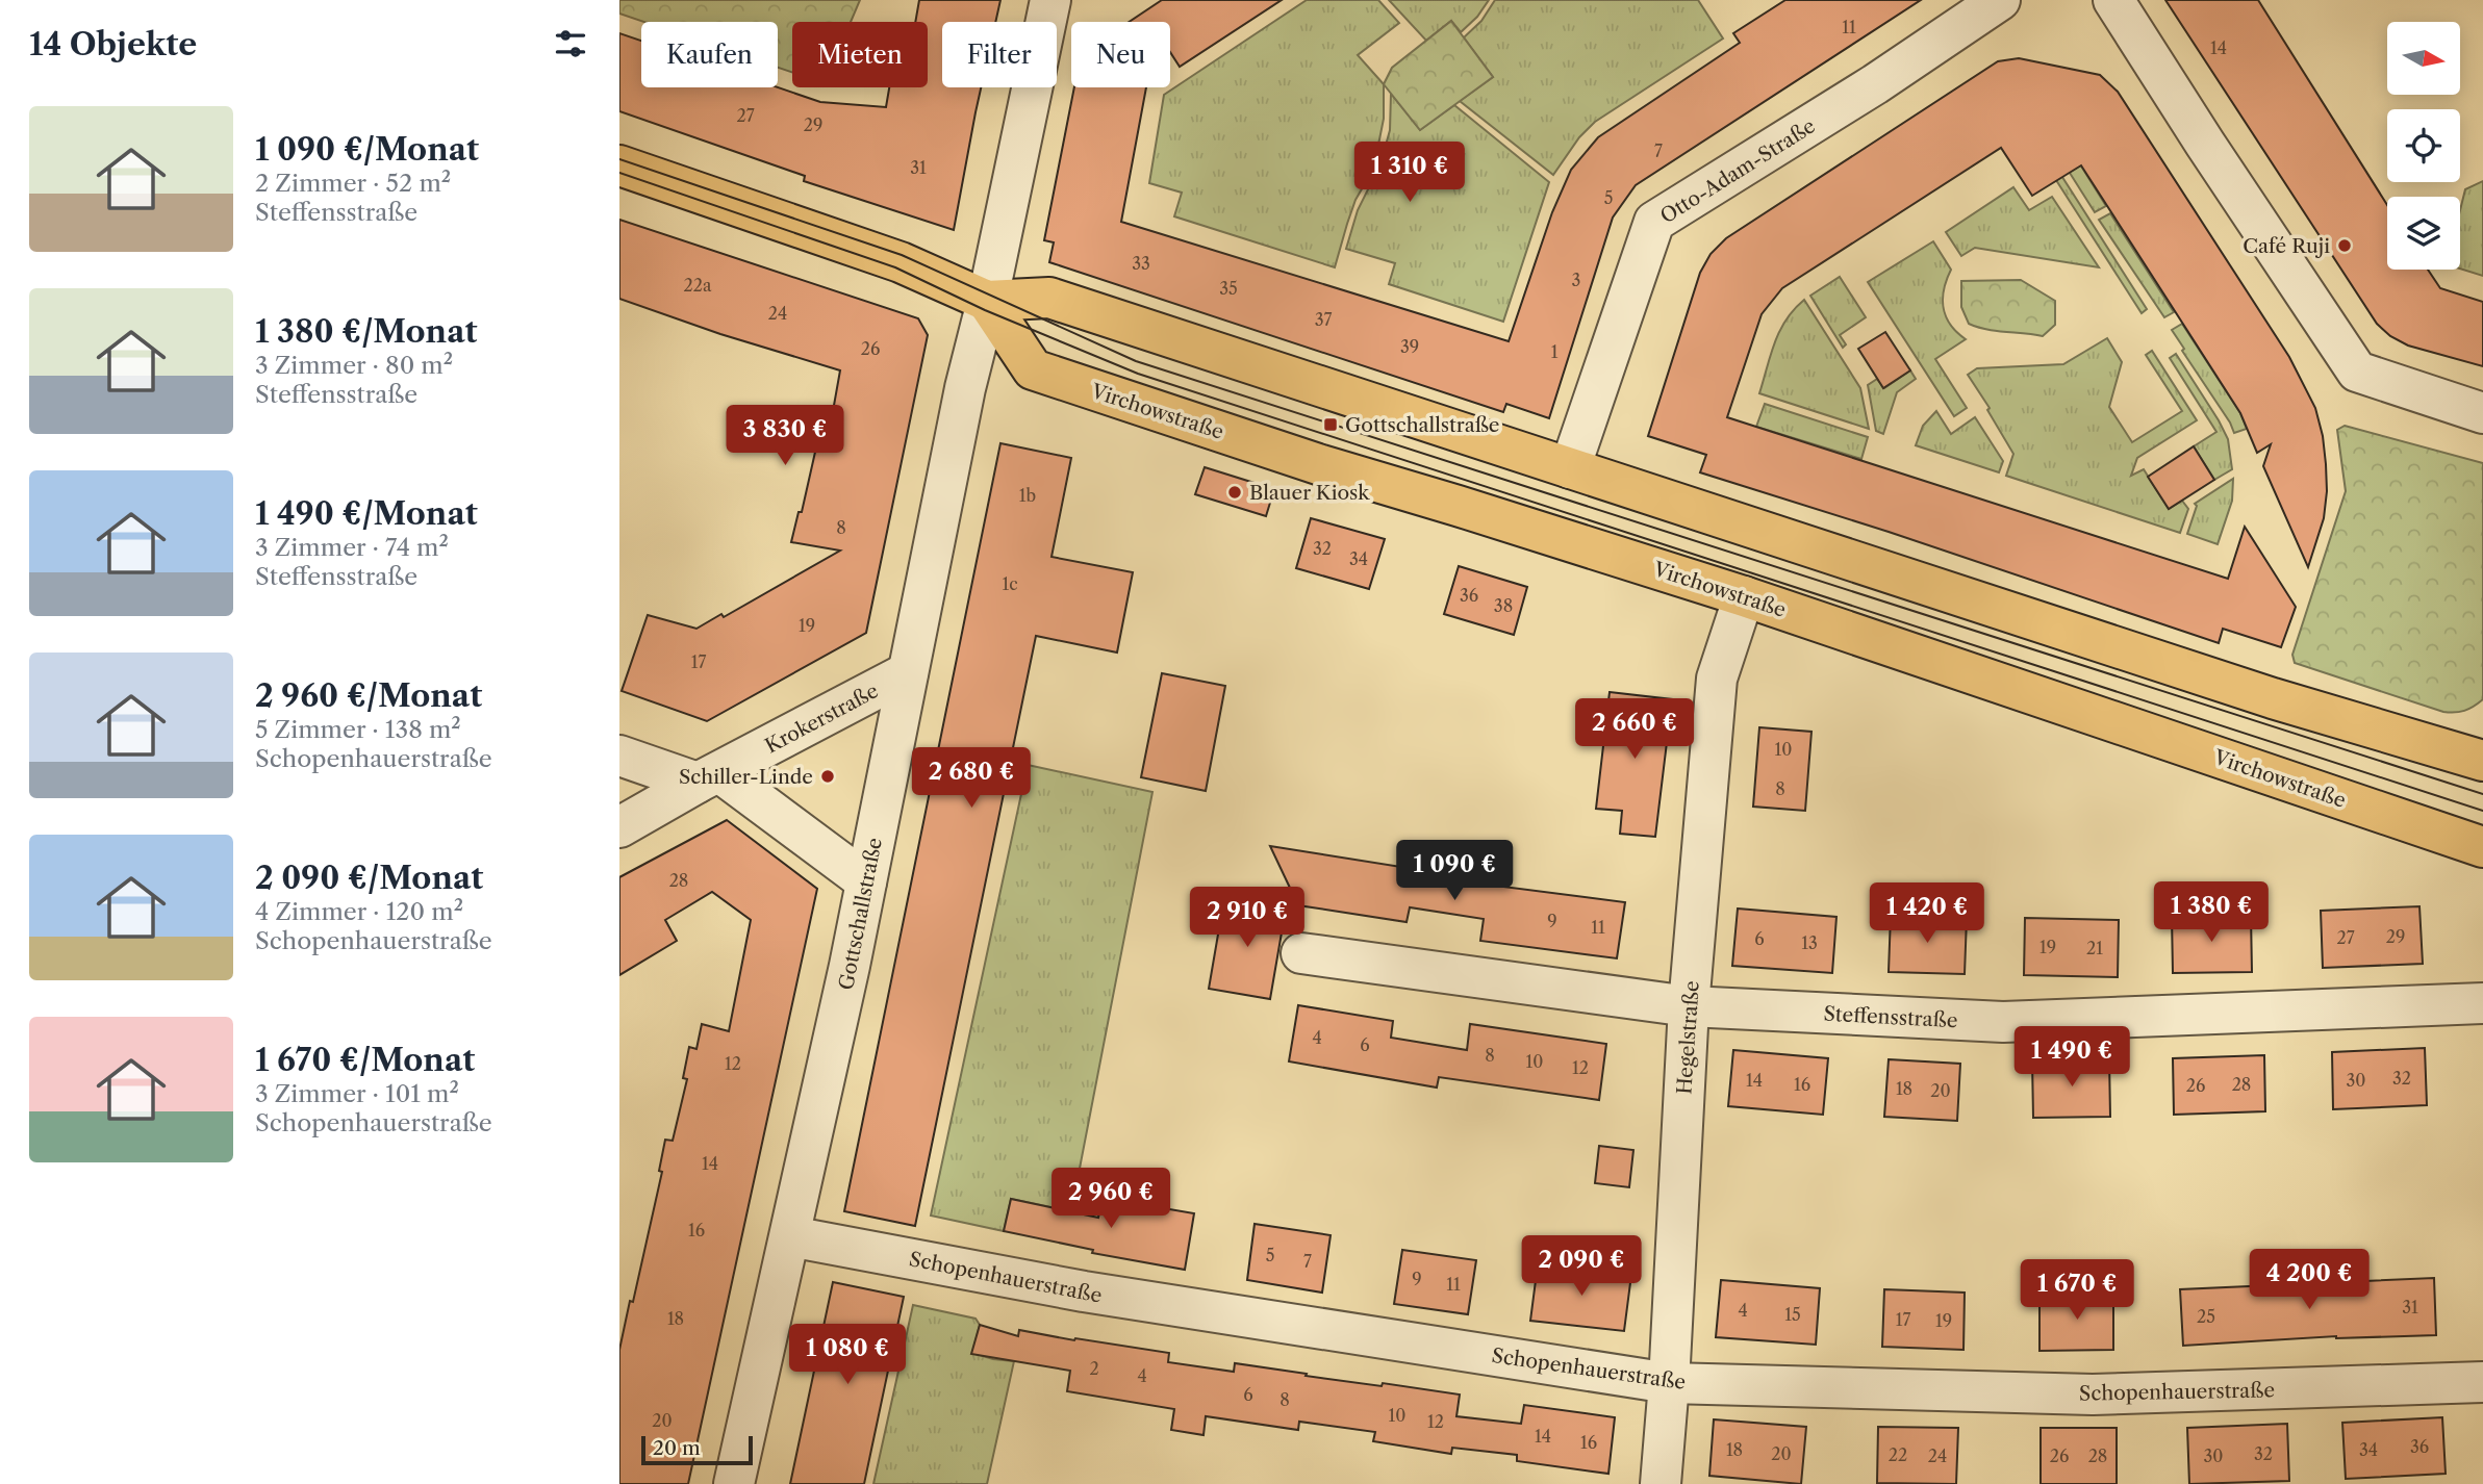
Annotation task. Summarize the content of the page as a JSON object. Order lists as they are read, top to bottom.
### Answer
{
  "streets": {
    "main road": ["Virchowstraße"],
    "street": [
      "Otto-Adam-Straße",
      "Krokerstraße",
      "Gottschallstraße",
      "Steffensstraße",
      "Hegelstraße",
      "Schopenhauerstraße"
    ]
  },
  "crossings": [
    ["Virchowstraße", "Gottschallstraße"],
    ["Virchowstraße", "Hegelstraße"],
    ["Krokerstraße", "Gottschallstraße"],
    ["Gottschallstraße", "Schopenhauerstraße"],
    ["Steffensstraße", "Hegelstraße"],
    ["Hegelstraße", "Schopenhauerstraße"]
  ],
  "places": {
    "other": ["Café Ruji", "Blauer Kiosk", "Schiller-Linde"],
    "transit": ["Gottschallstraße"]
  },
  "house_numbers": [
    "11",
    "14",
    "27",
    "29",
    "7",
    "31",
    "5",
    "33",
    "3",
    "22a",
    "35",
    "24",
    "37",
    "39",
    "26",
    "1",
    "1b",
    "8",
    "32",
    "34",
    "1c",
    "36",
    "38",
    "19",
    "17",
    "10",
    "8",
    "28",
    "9",
    "11",
    "29",
    "27",
    "6",
    "13",
    "19",
    "21",
    "4",
    "6",
    "8",
    "10",
    "12",
    "12",
    "32",
    "14",
    "30",
    "16",
    "28",
    "26",
    "18",
    "20",
    "14",
    "16",
    "5",
    "7",
    "9",
    "11",
    "31",
    "4",
    "15",
    "25",
    "18",
    "17",
    "19",
    "2",
    "4",
    "6",
    "8",
    "10",
    "20",
    "12",
    "14",
    "16",
    "36",
    "18",
    "34",
    "20",
    "32",
    "22",
    "24",
    "26",
    "28",
    "30"
  ],
  "scale_bar": "20 m",
  "north": "right",
  "page": {
    "heading": "14 Objekte",
    "chip": [
      "Kaufen",
      "Mieten",
      "Filter",
      "Neu"
    ],
    "list": [
      {
        "name": "1 090 €/Monat",
        "note": "2 Zimmer · 52 m² · Steffensstraße"
      },
      {
        "name": "1 380 €/Monat",
        "note": "3 Zimmer · 80 m² · Steffensstraße"
      },
      {
        "name": "1 490 €/Monat",
        "note": "3 Zimmer · 74 m² · Steffensstraße"
      },
      {
        "name": "2 960 €/Monat",
        "note": "5 Zimmer · 138 m² · Schopenhauerstraße"
      },
      {
        "name": "2 090 €/Monat",
        "note": "4 Zimmer · 120 m² · Schopenhauerstraße"
      },
      {
        "name": "1 670 €/Monat",
        "note": "3 Zimmer · 101 m² · Schopenhauerstraße"
      }
    ],
    "price": [
      "1 310 €",
      "3 830 €",
      "2 660 €",
      "2 680 €",
      "1 090 €",
      "1 380 €",
      "1 420 €",
      "2 910 €",
      "1 490 €",
      "2 960 €",
      "2 090 €",
      "4 200 €",
      "1 670 €",
      "1 080 €"
    ],
    "scale": "20 m"
  }
}
